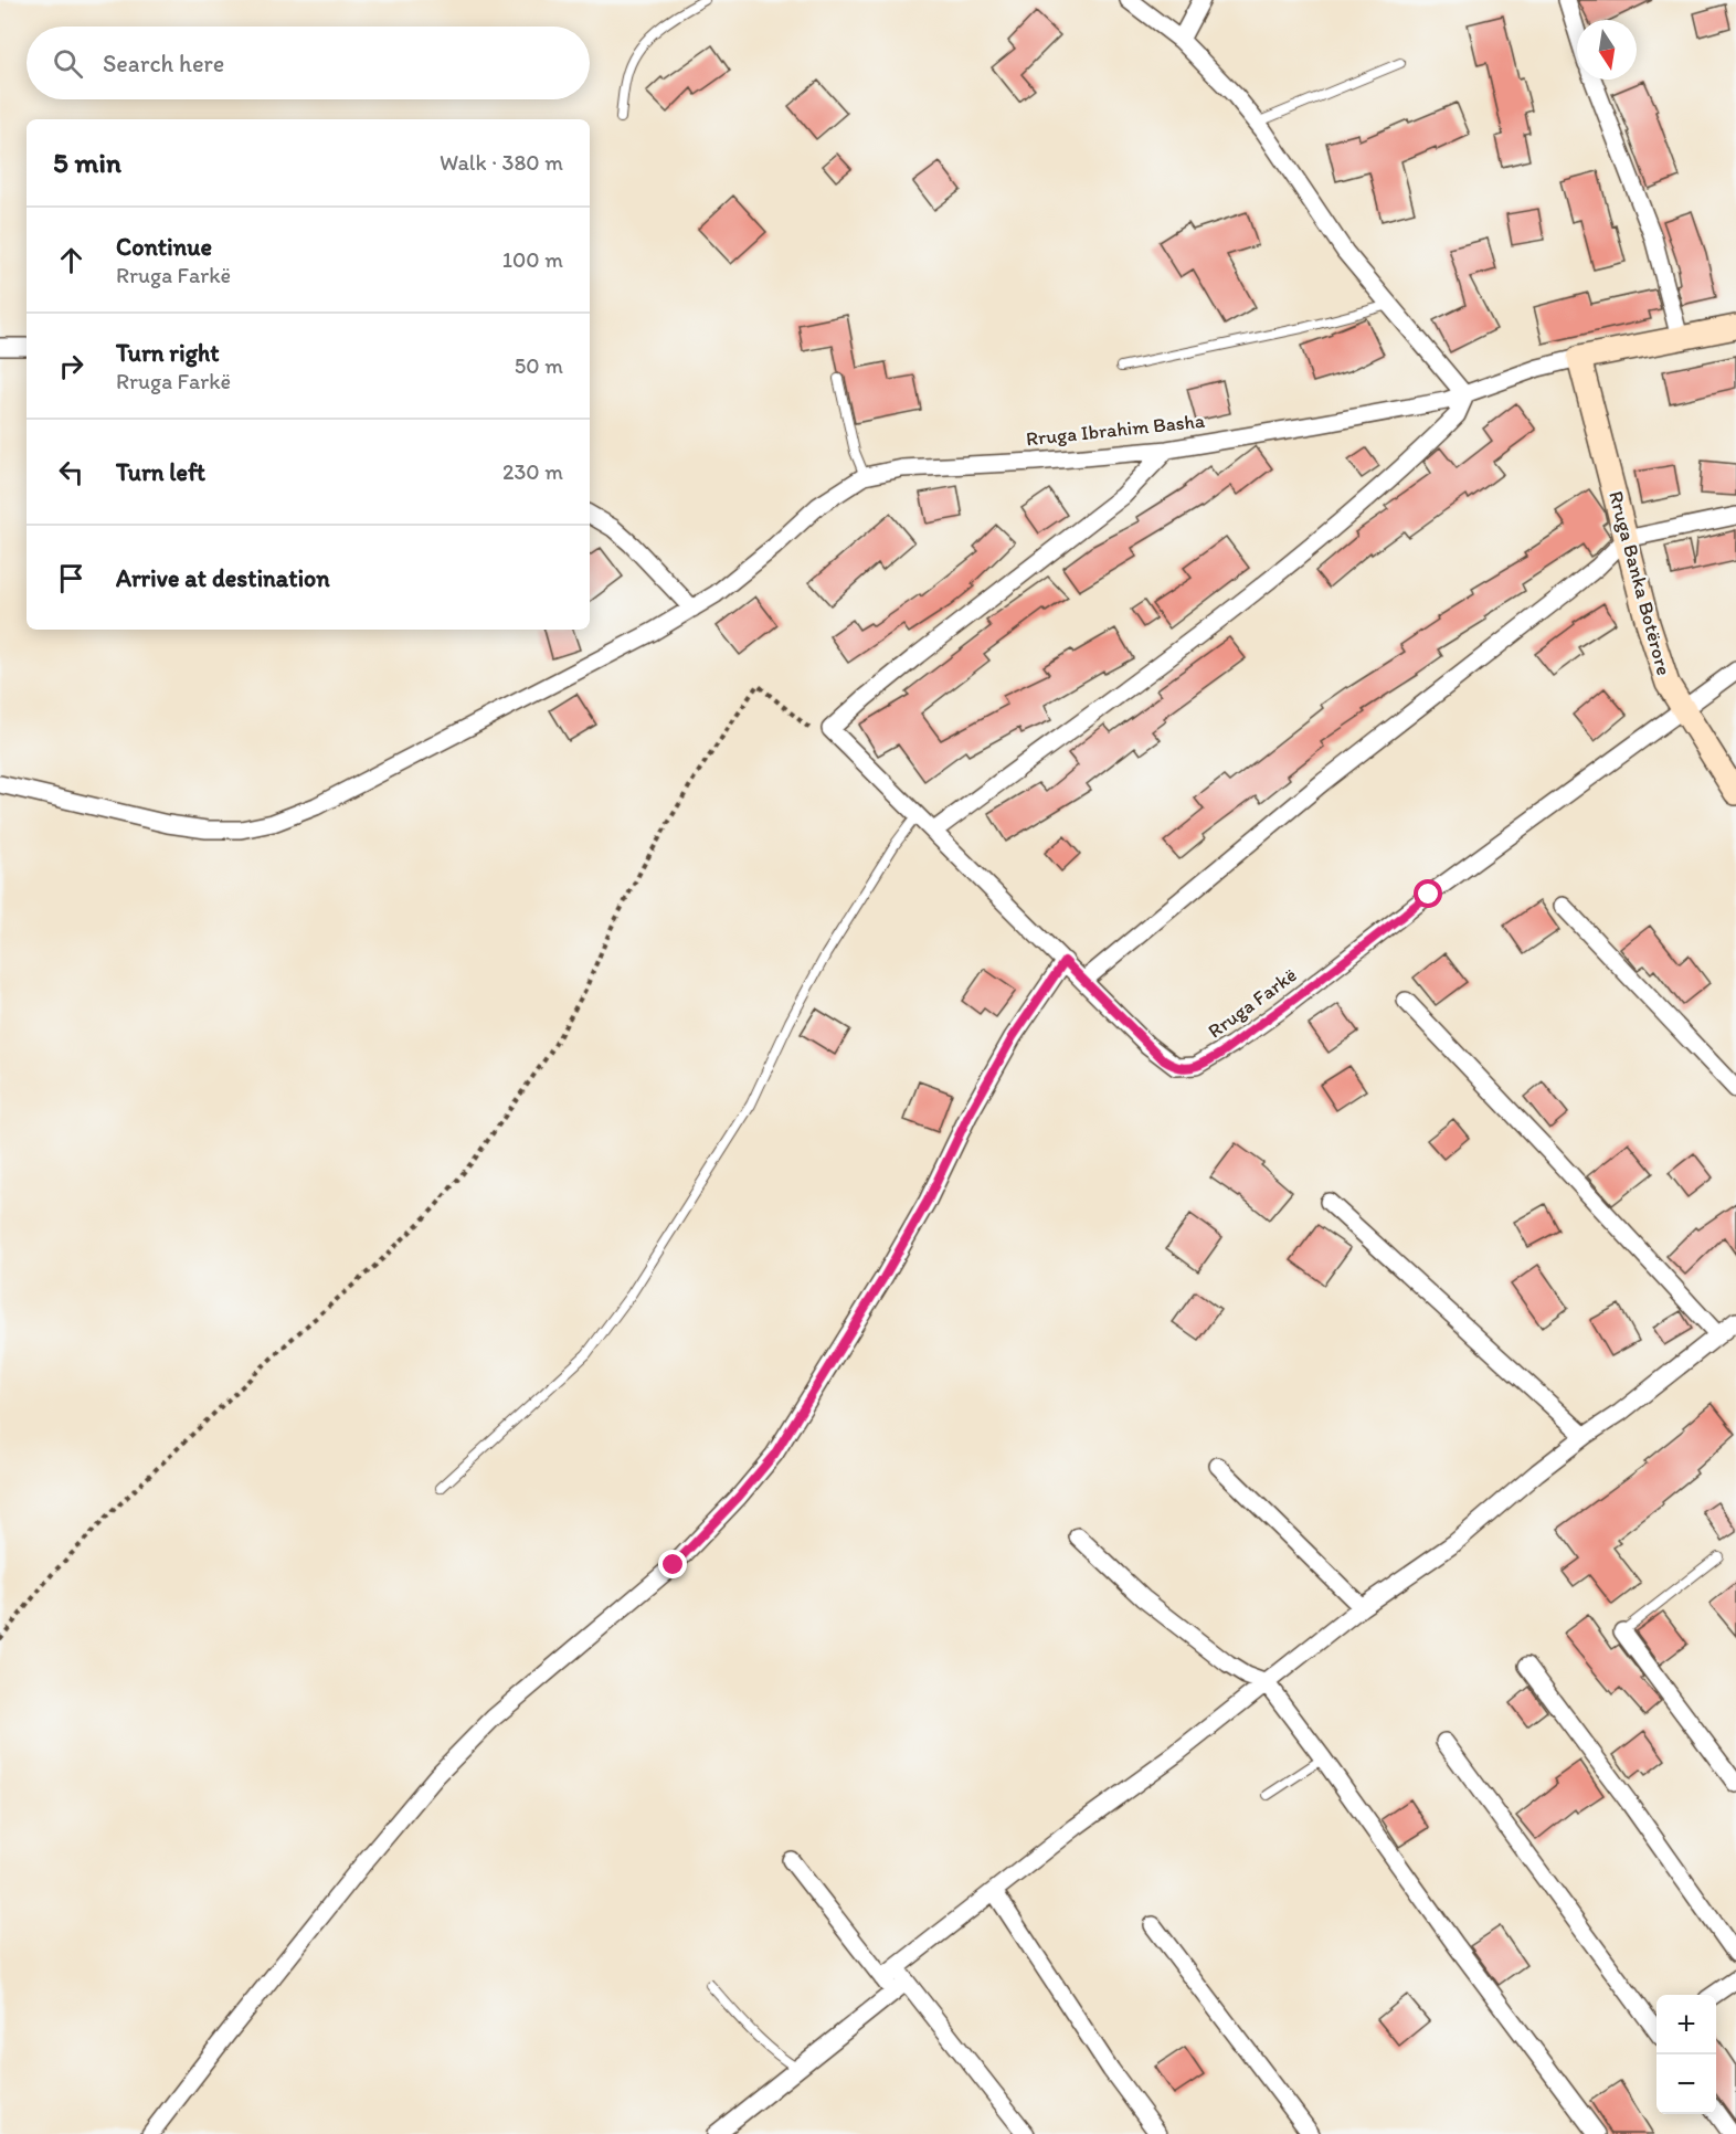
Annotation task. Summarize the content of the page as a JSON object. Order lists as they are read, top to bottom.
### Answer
{
  "streets": {
    "street": ["Rruga Ibrahim Basha", "Rruga Banka Botërore", "Rruga Farkë"]
  },
  "crossings": [
    ["Rruga Ibrahim Basha", "Rruga Banka Botërore"],
    ["Rruga Banka Botërore", "Rruga Farkë"]
  ],
  "north": "bottom",
  "page": {
    "search": "Search here",
    "heading": ["5 min", "Walk · 380 m"],
    "list": [
      ["Continue", "Rruga Farkë", "100 m"],
      ["Turn right", "Rruga Farkë", "50 m"],
      ["Turn left", "230 m"],
      "Arrive at destination"
    ],
    "map_buttons": ["+", "−"]
  }
}
